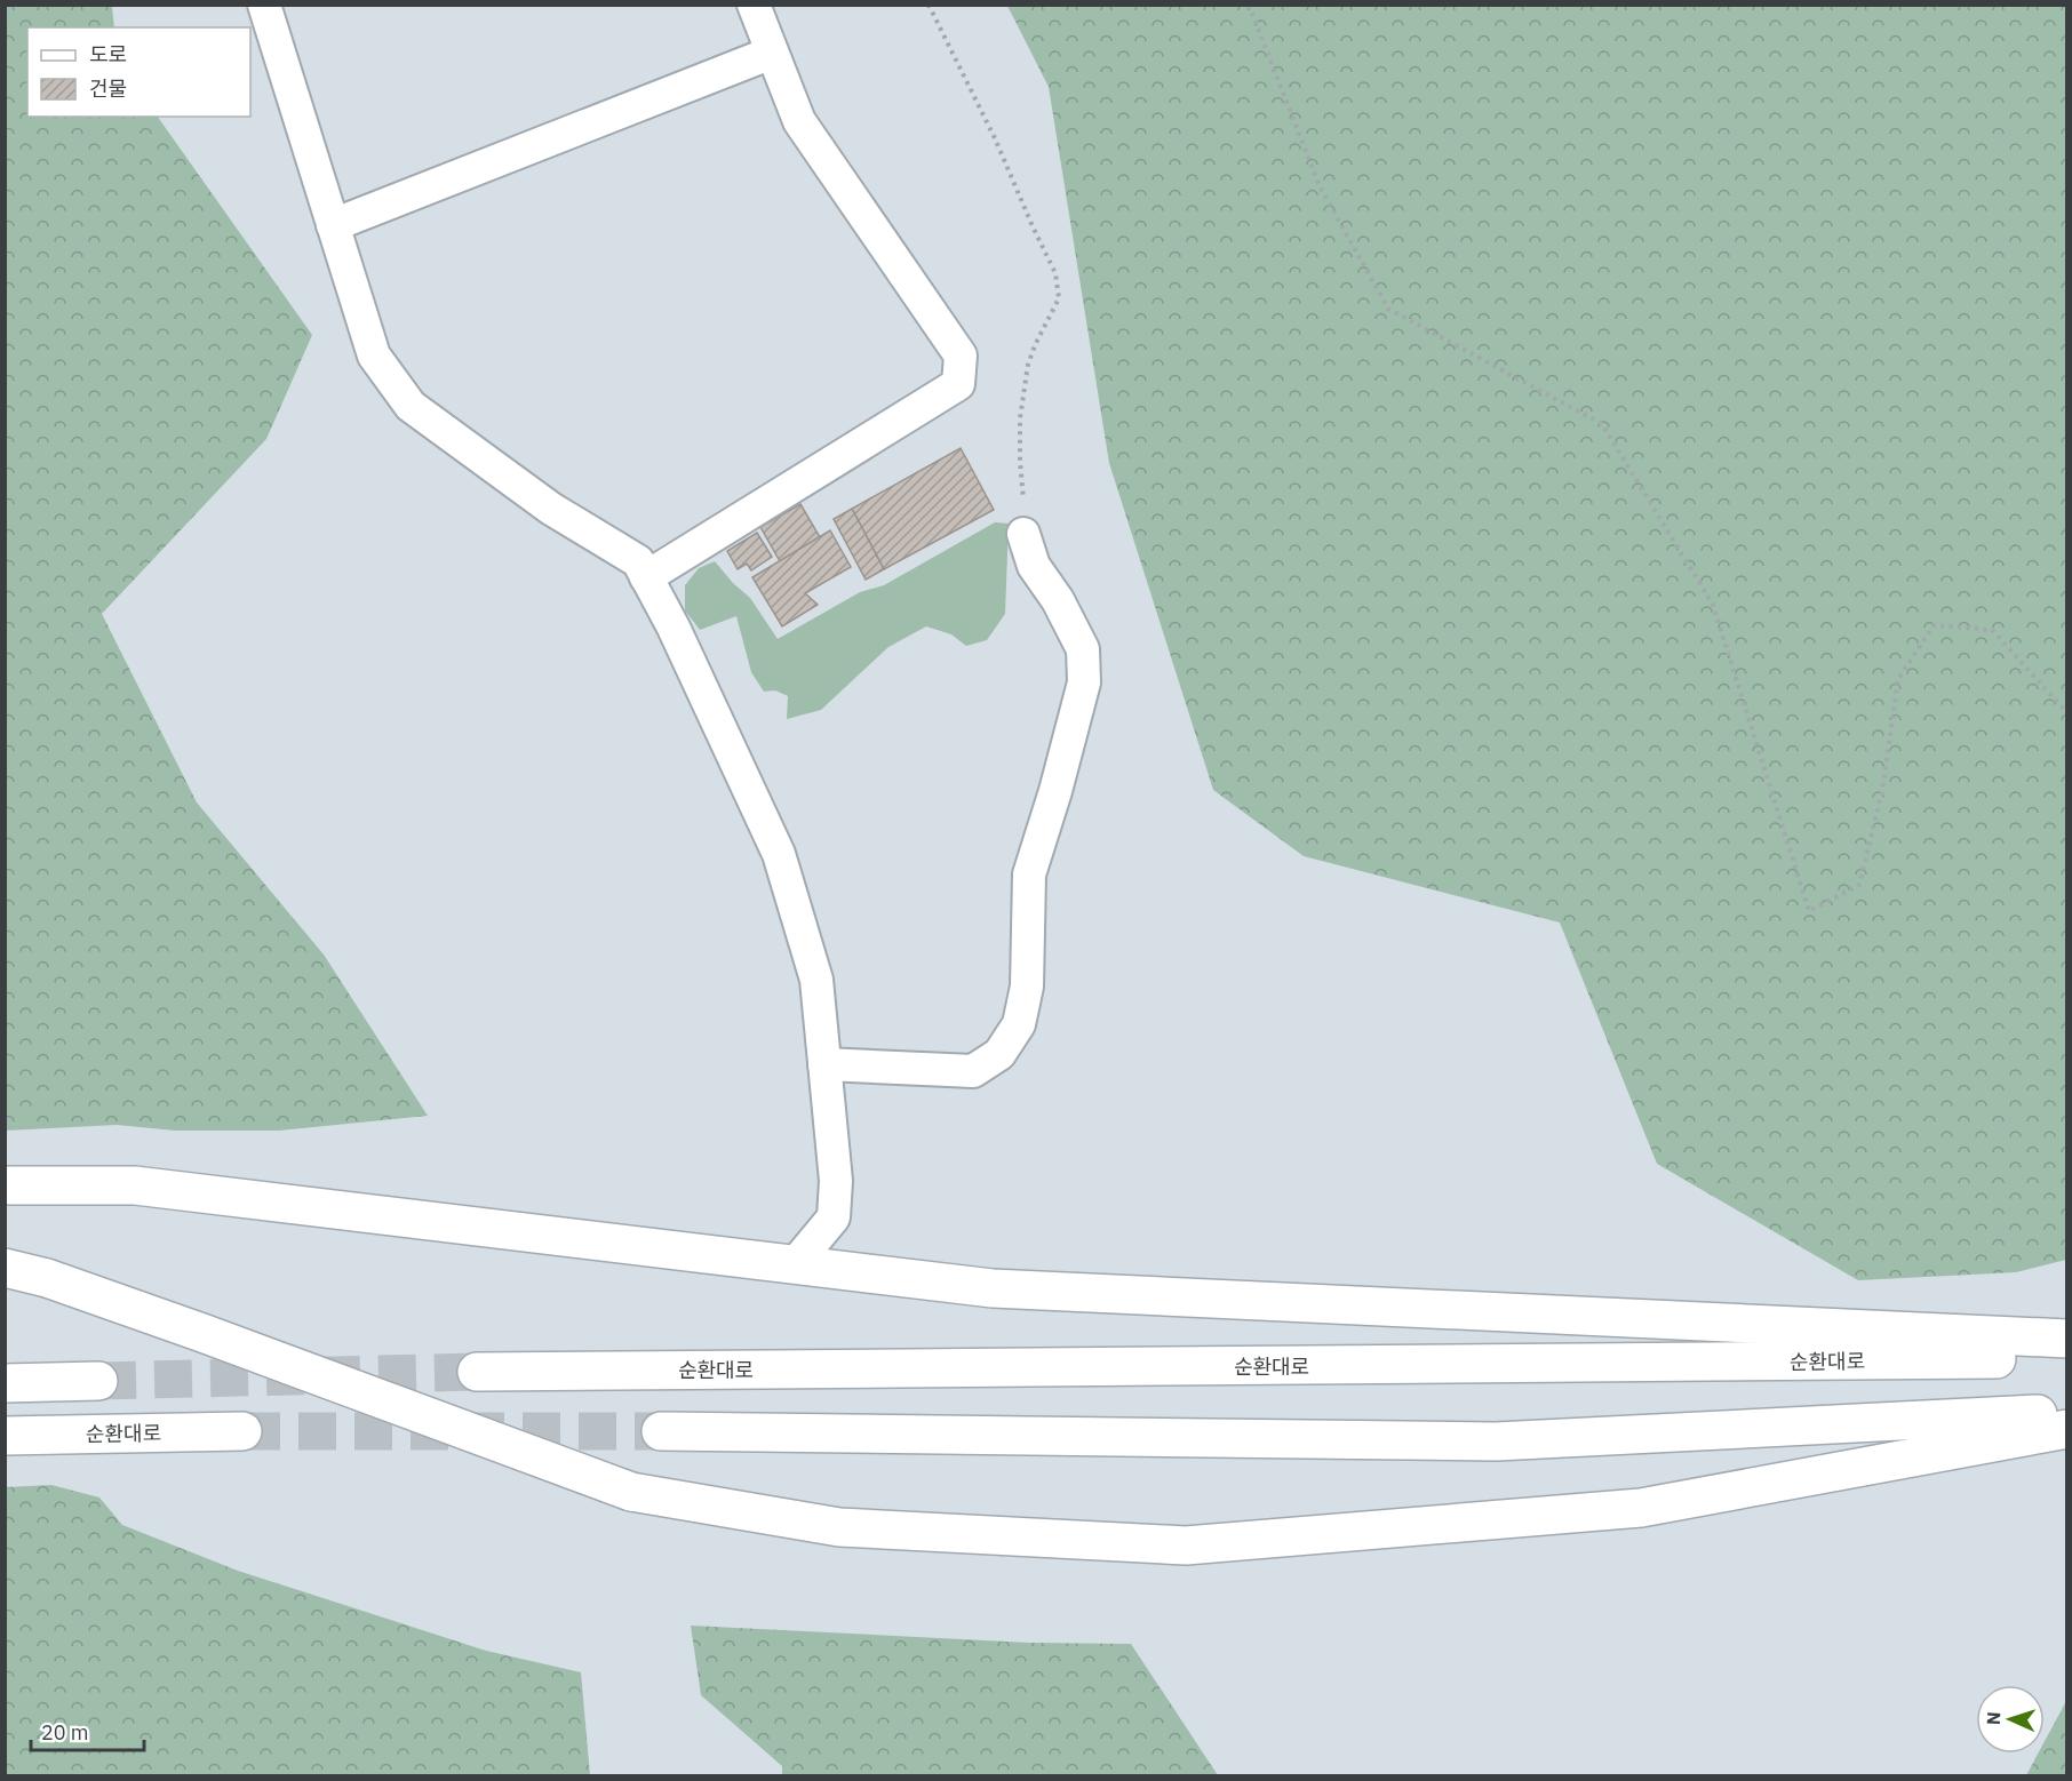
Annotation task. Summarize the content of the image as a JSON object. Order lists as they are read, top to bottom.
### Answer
{
  "streets": {
    "highway": ["순환대로"]
  },
  "legend": ["도로", "건물"],
  "scale_bar": "20 m",
  "north": "left"
}
